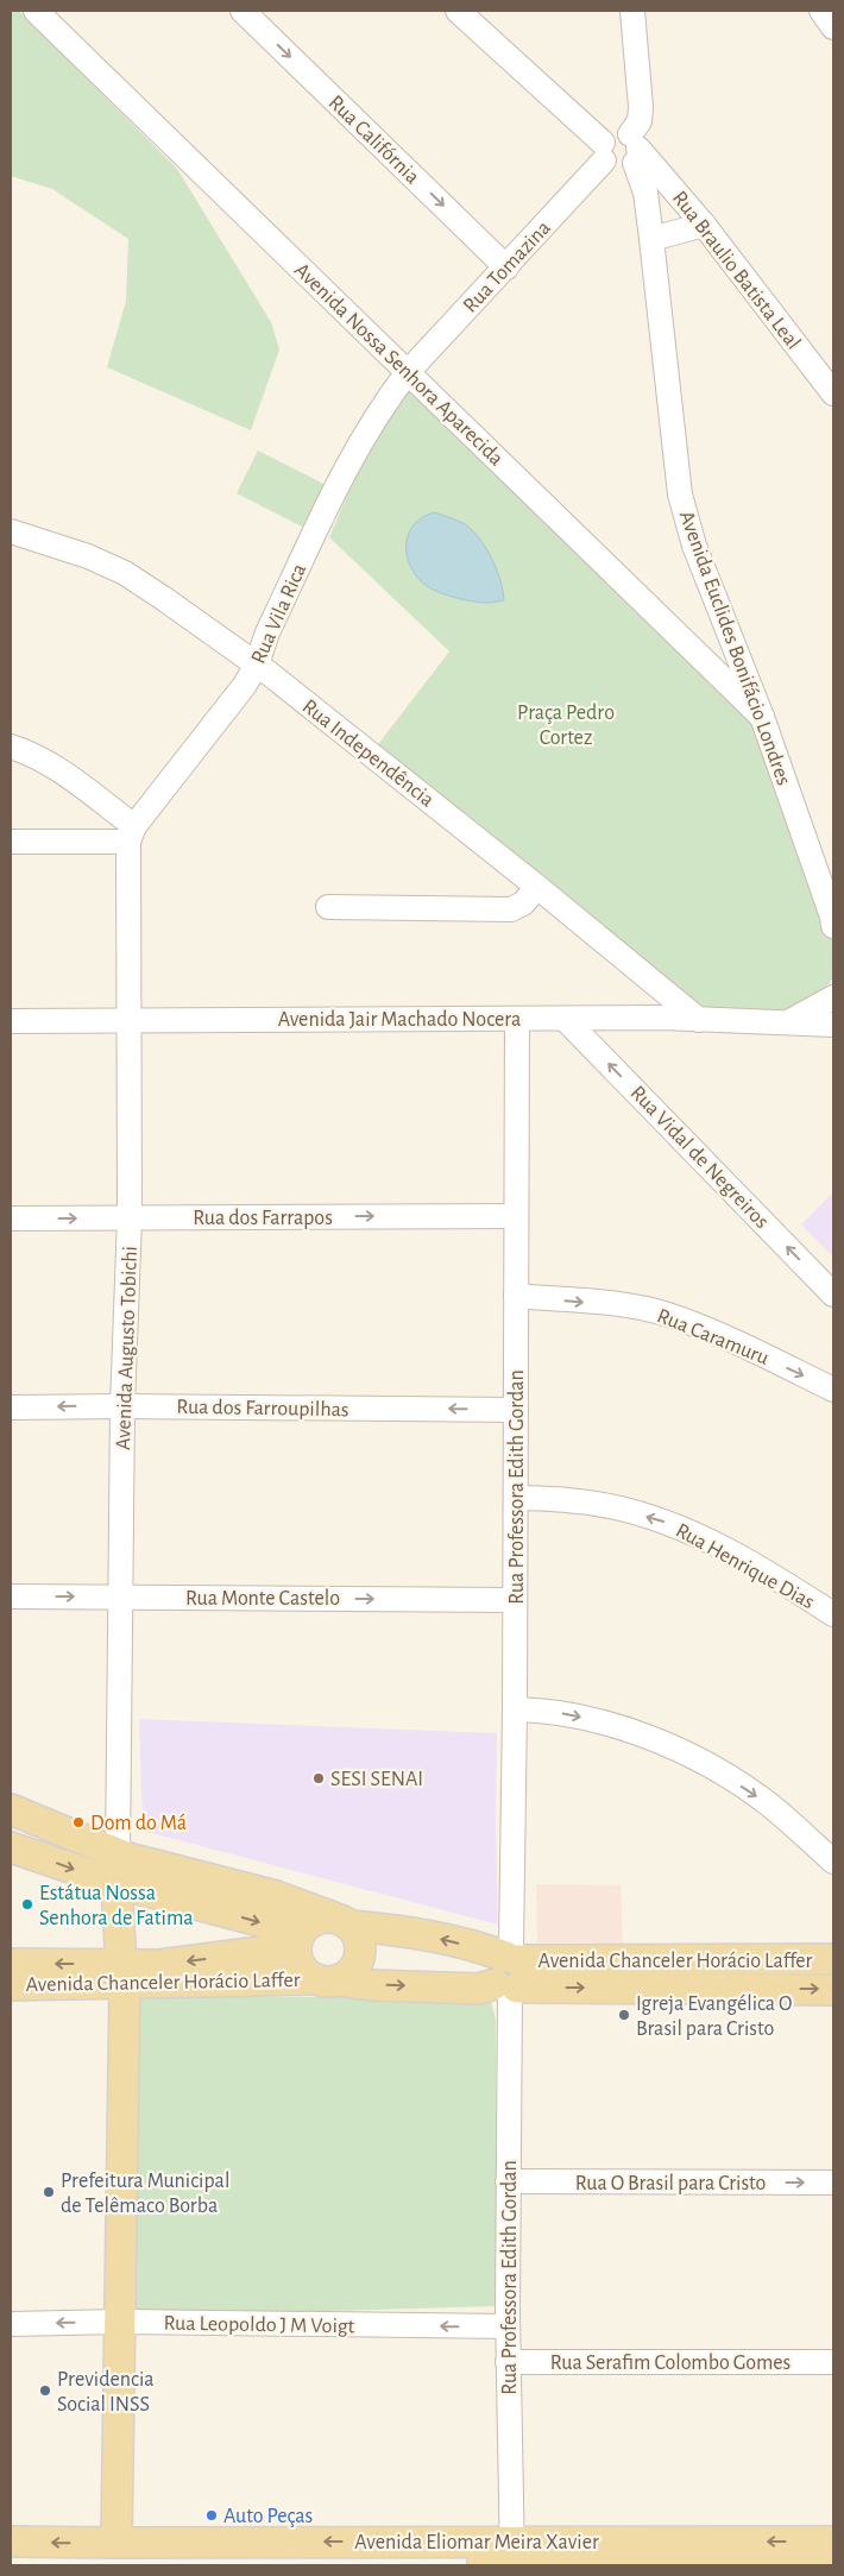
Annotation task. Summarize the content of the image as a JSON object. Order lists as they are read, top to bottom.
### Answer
{
  "streets": {
    "main road": ["Avenida Chanceler Horácio Laffer", "Avenida Eliomar Meira Xavier"],
    "street": [
      "Rua Califórnia",
      "Rua Tomazina",
      "Rua Braulio Batista Leal",
      "Avenida Nossa Senhora Aparecida",
      "Rua Vila Rica",
      "Avenida Euclides Bonifácio Londres",
      "Rua Independência",
      "Avenida Jair Machado Nocera",
      "Rua Vidal de Negreiros",
      "Rua dos Farrapos",
      "Rua Caramuru",
      "Avenida Augusto Tobichi",
      "Rua dos Farroupilhas",
      "Rua Professora Edith Gordan",
      "Rua Henrique Dias",
      "Rua Monte Castelo",
      "Rua O Brasil para Cristo",
      "Rua Leopoldo J M Voigt",
      "Rua Serafim Colombo Gomes"
    ]
  },
  "crossings": [
    ["Rua Califórnia", "Rua Tomazina"],
    ["Rua Tomazina", "Rua Braulio Batista Leal"],
    ["Rua Tomazina", "Avenida Nossa Senhora Aparecida"],
    ["Rua Tomazina", "Rua Vila Rica"],
    ["Rua Tomazina", "Avenida Euclides Bonifácio Londres"],
    ["Rua Braulio Batista Leal", "Avenida Euclides Bonifácio Londres"],
    ["Avenida Nossa Senhora Aparecida", "Rua Vila Rica"],
    ["Avenida Nossa Senhora Aparecida", "Avenida Euclides Bonifácio Londres"],
    ["Rua Vila Rica", "Rua Independência"],
    ["Rua Vila Rica", "Avenida Augusto Tobichi"],
    ["Rua Independência", "Avenida Jair Machado Nocera"],
    ["Avenida Jair Machado Nocera", "Rua Vidal de Negreiros"],
    ["Avenida Jair Machado Nocera", "Avenida Augusto Tobichi"],
    ["Avenida Jair Machado Nocera", "Rua Professora Edith Gordan"],
    ["Rua dos Farrapos", "Avenida Augusto Tobichi"],
    ["Rua dos Farrapos", "Rua Professora Edith Gordan"],
    ["Rua Caramuru", "Rua Professora Edith Gordan"],
    ["Avenida Augusto Tobichi", "Rua dos Farroupilhas"],
    ["Avenida Augusto Tobichi", "Rua Monte Castelo"],
    ["Rua dos Farroupilhas", "Rua Professora Edith Gordan"],
    ["Rua Professora Edith Gordan", "Rua Henrique Dias"],
    ["Rua Professora Edith Gordan", "Rua Monte Castelo"],
    ["Rua Professora Edith Gordan", "Avenida Chanceler Horácio Laffer"],
    ["Rua Professora Edith Gordan", "Rua O Brasil para Cristo"],
    ["Rua Professora Edith Gordan", "Rua Leopoldo J M Voigt"],
    ["Rua Professora Edith Gordan", "Rua Serafim Colombo Gomes"],
    ["Rua Professora Edith Gordan", "Avenida Eliomar Meira Xavier"]
  ],
  "one_way": [
    "Rua Vidal de Negreiros",
    "Rua dos Farrapos",
    "Rua Caramuru",
    "Rua dos Farroupilhas",
    "Rua Monte Castelo",
    "Rua O Brasil para Cristo",
    "Rua Leopoldo J M Voigt"
  ],
  "parks": ["Praça Pedro Cortez"],
  "places": [
    "SESI SENAI",
    "Dom do Má",
    "Estátua Nossa Senhora de Fatima",
    "Igreja Evangélica O Brasil para Cristo",
    "Prefeitura Municipal de Telêmaco Borba",
    "Previdencia Social INSS",
    "Auto Peças"
  ]
}
